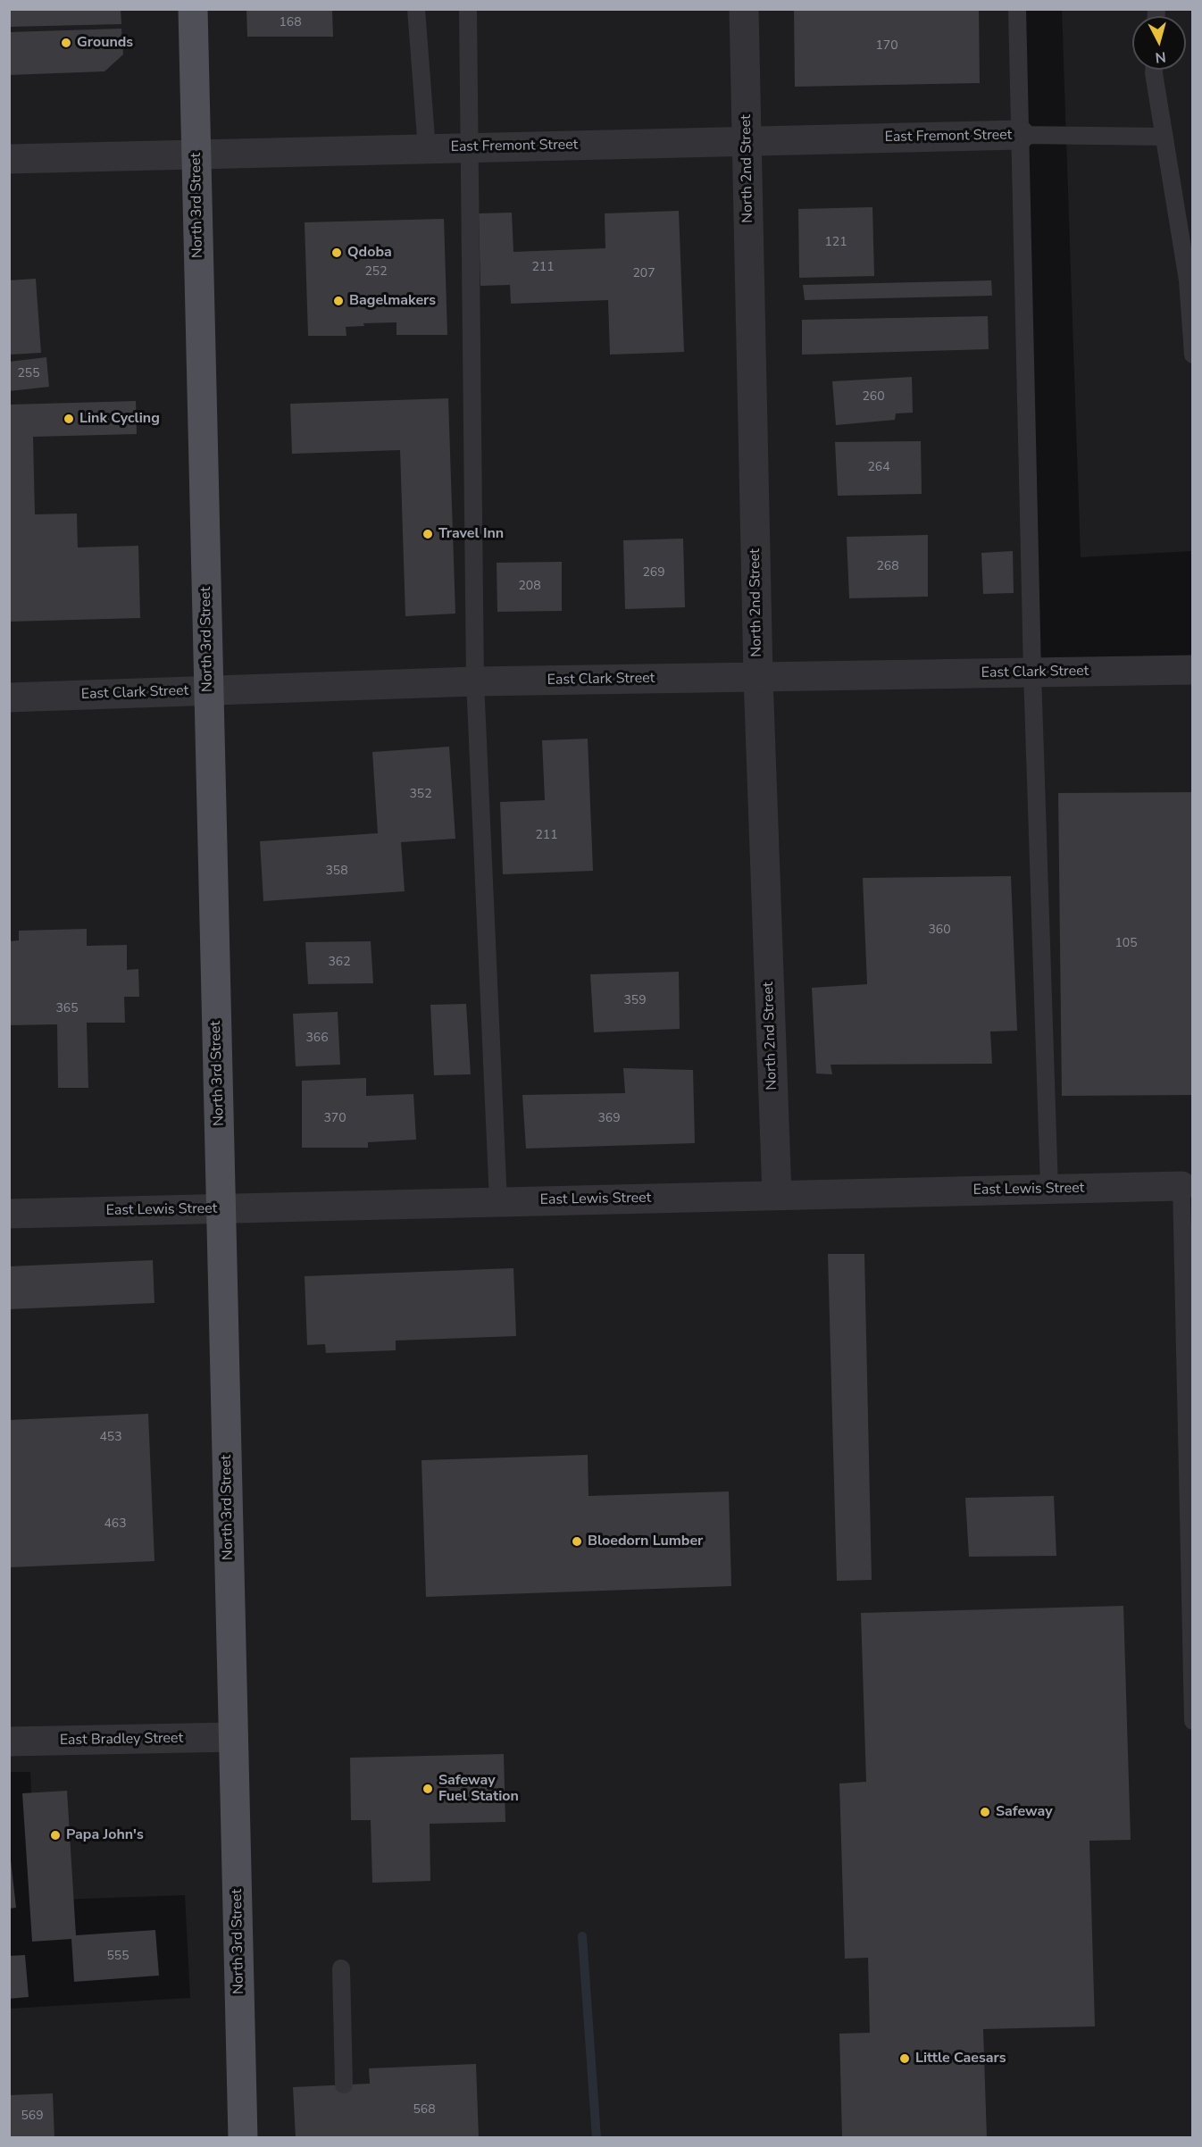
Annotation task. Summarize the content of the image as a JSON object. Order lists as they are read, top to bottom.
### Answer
{
  "streets": {
    "main road": ["North 3rd Street"],
    "street": [
      "East Fremont Street",
      "North 2nd Street",
      "East Clark Street",
      "East Lewis Street",
      "East Bradley Street"
    ]
  },
  "crossings": [
    ["East Fremont Street", "North 2nd Street"],
    ["East Fremont Street", "North 3rd Street"],
    ["North 2nd Street", "East Clark Street"],
    ["North 2nd Street", "East Lewis Street"],
    ["North 3rd Street", "East Clark Street"],
    ["North 3rd Street", "East Lewis Street"],
    ["North 3rd Street", "East Bradley Street"]
  ],
  "places": [
    "Grounds",
    "Qdoba",
    "Bagelmakers",
    "Link Cycling",
    "Travel Inn",
    "Bloedorn Lumber",
    "Safeway Fuel Station",
    "Safeway",
    "Papa John's",
    "Little Caesars"
  ],
  "house_numbers": [
    "168",
    "170",
    "121",
    "211",
    "252",
    "207",
    "255",
    "260",
    "264",
    "268",
    "269",
    "208",
    "352",
    "211",
    "358",
    "360",
    "105",
    "362",
    "359",
    "365",
    "366",
    "370",
    "369",
    "453",
    "463",
    "555",
    "568",
    "569"
  ],
  "north": "bottom"
}
